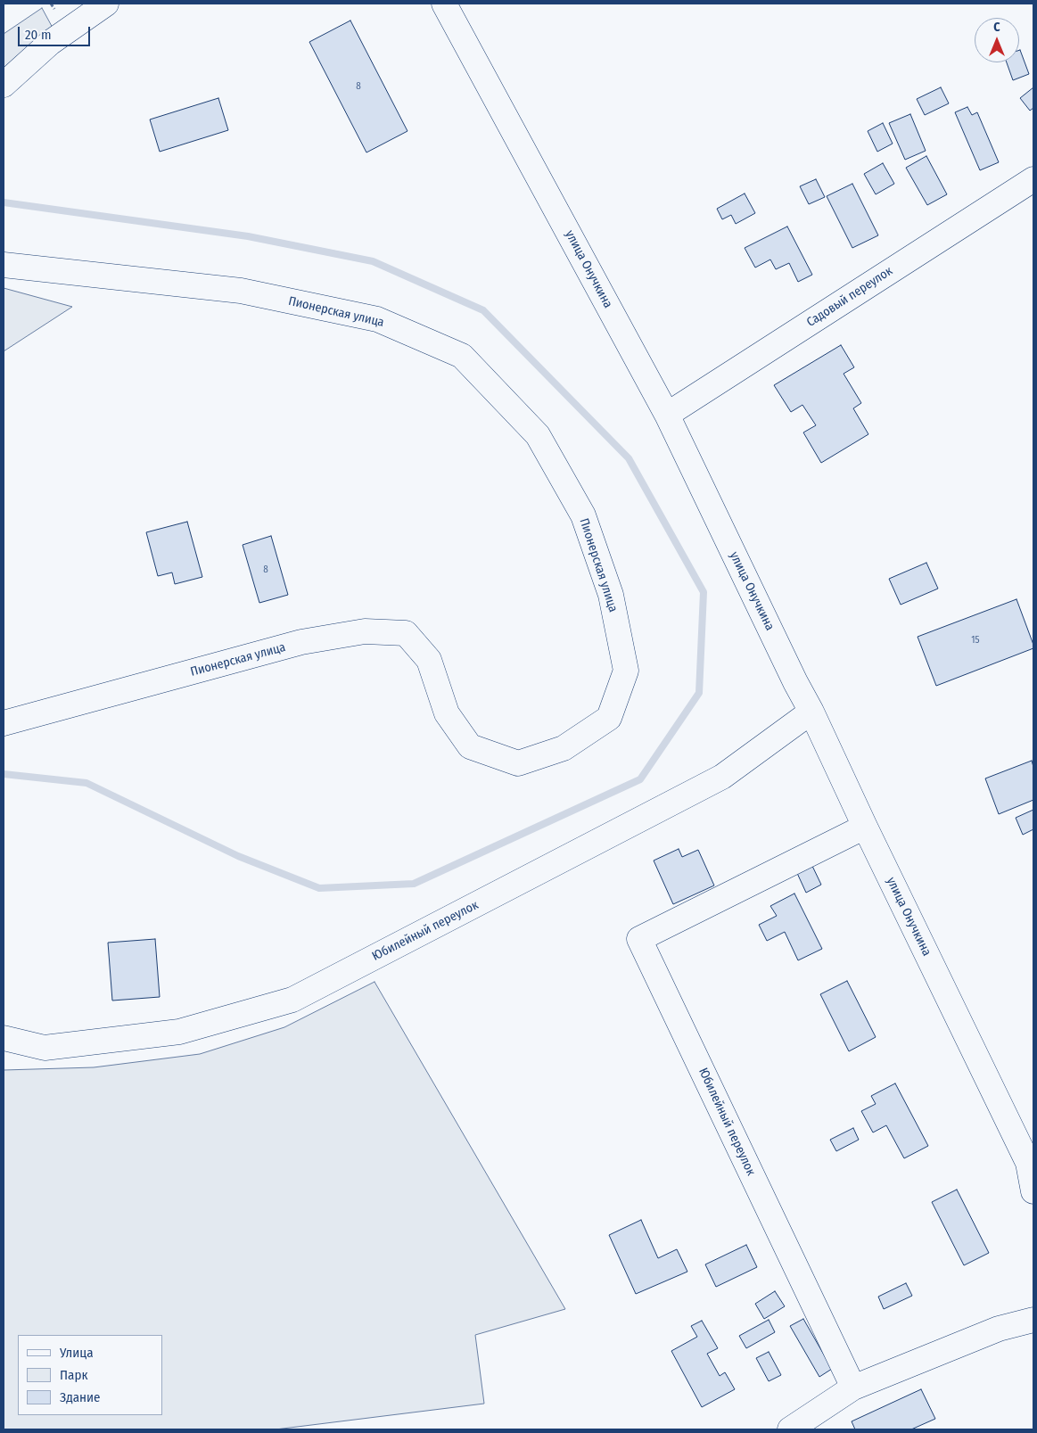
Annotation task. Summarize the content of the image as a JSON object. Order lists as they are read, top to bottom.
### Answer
{
  "streets": {
    "street": [
      "улица Онучкина",
      "Садовый переулок",
      "Пионерская улица",
      "Юбилейный переулок"
    ]
  },
  "crossings": [
    ["улица Онучкина", "Садовый переулок"],
    ["улица Онучкина", "Юбилейный переулок"]
  ],
  "house_numbers": ["8", "8", "15"],
  "legend": ["Улица", "Парк", "Здание"],
  "scale_bar": "20 m",
  "north": "top"
}
